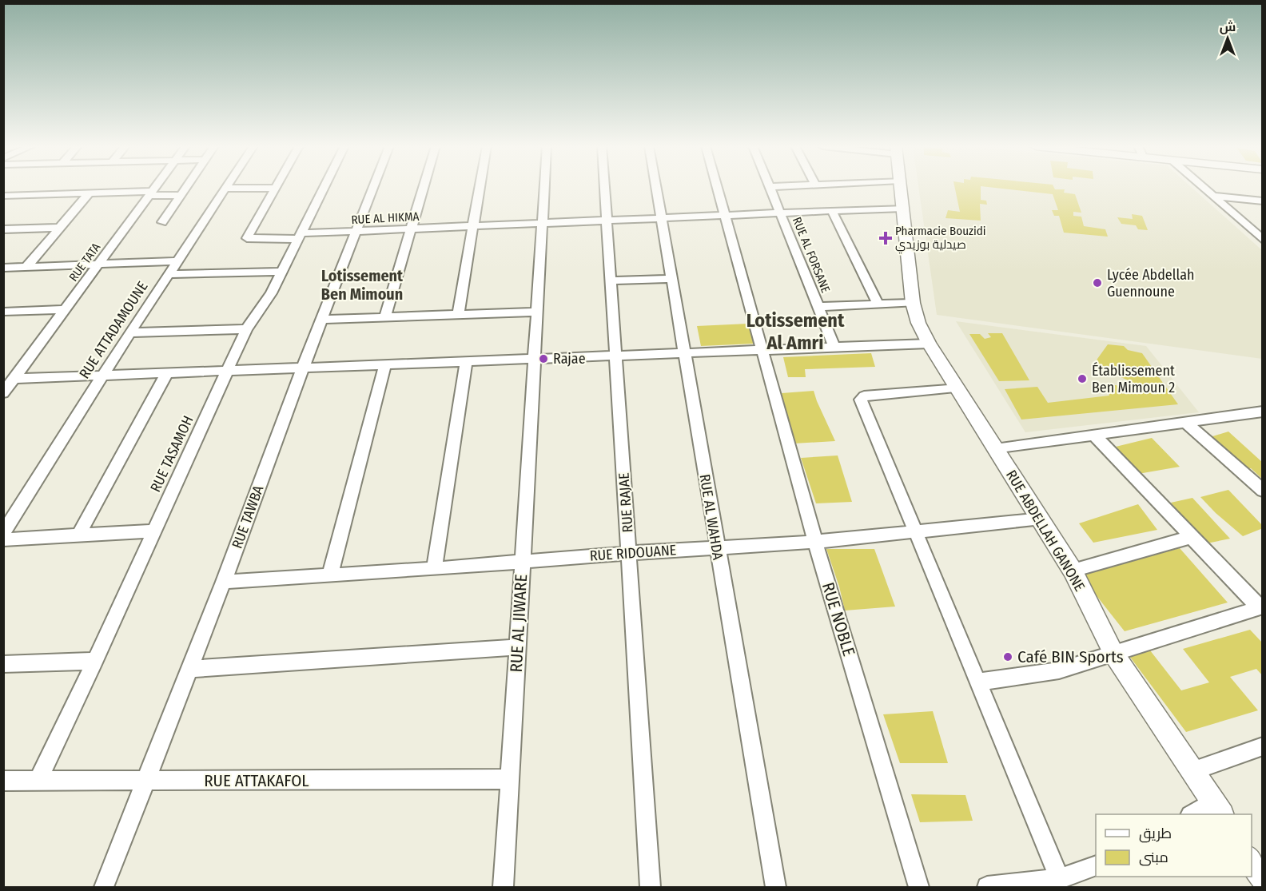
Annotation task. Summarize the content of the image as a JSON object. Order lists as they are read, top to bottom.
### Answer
{
  "streets": {
    "street": [
      "RUE AL HIKMA",
      "RUE AL FORSANE",
      "RUE TATA",
      "RUE ATTADAMOUNE",
      "RUE TASAMOH",
      "RUE RAJAE",
      "RUE TAWBA",
      "RUE AL WAHDA",
      "RUE ABDELLAH GANONE",
      "RUE RIDOUANE",
      "RUE NOBLE",
      "RUE AL JIWARE",
      "RUE ATTAKAFOL"
    ]
  },
  "crossings": [
    ["RUE AL HIKMA", "RUE AL FORSANE"],
    ["RUE AL HIKMA", "RUE TASAMOH"],
    ["RUE AL HIKMA", "RUE RAJAE"],
    ["RUE AL HIKMA", "RUE TAWBA"],
    ["RUE AL HIKMA", "RUE AL WAHDA"],
    ["RUE AL HIKMA", "RUE ABDELLAH GANONE"],
    ["RUE AL HIKMA", "RUE NOBLE"],
    ["RUE AL HIKMA", "RUE AL JIWARE"],
    ["RUE TASAMOH", "RUE ATTAKAFOL"],
    ["RUE RAJAE", "RUE RIDOUANE"],
    ["RUE TAWBA", "RUE RIDOUANE"],
    ["RUE TAWBA", "RUE ATTAKAFOL"],
    ["RUE AL WAHDA", "RUE RIDOUANE"],
    ["RUE ABDELLAH GANONE", "RUE RIDOUANE"],
    ["RUE RIDOUANE", "RUE NOBLE"],
    ["RUE RIDOUANE", "RUE AL JIWARE"],
    ["RUE AL JIWARE", "RUE ATTAKAFOL"]
  ],
  "districts": ["Lotissement Ben Mimoun", "Lotissement Al Amri"],
  "places": {
    "health": ["Pharmacie Bouzidi صيدلية بوزيدي"],
    "other": [
      "Lycée Abdellah Guennoune",
      "Rajae",
      "Établissement Ben Mimoun 2",
      "Café BIN Sports"
    ]
  },
  "legend": ["طريق", "مبنى"],
  "north": "top"
}
